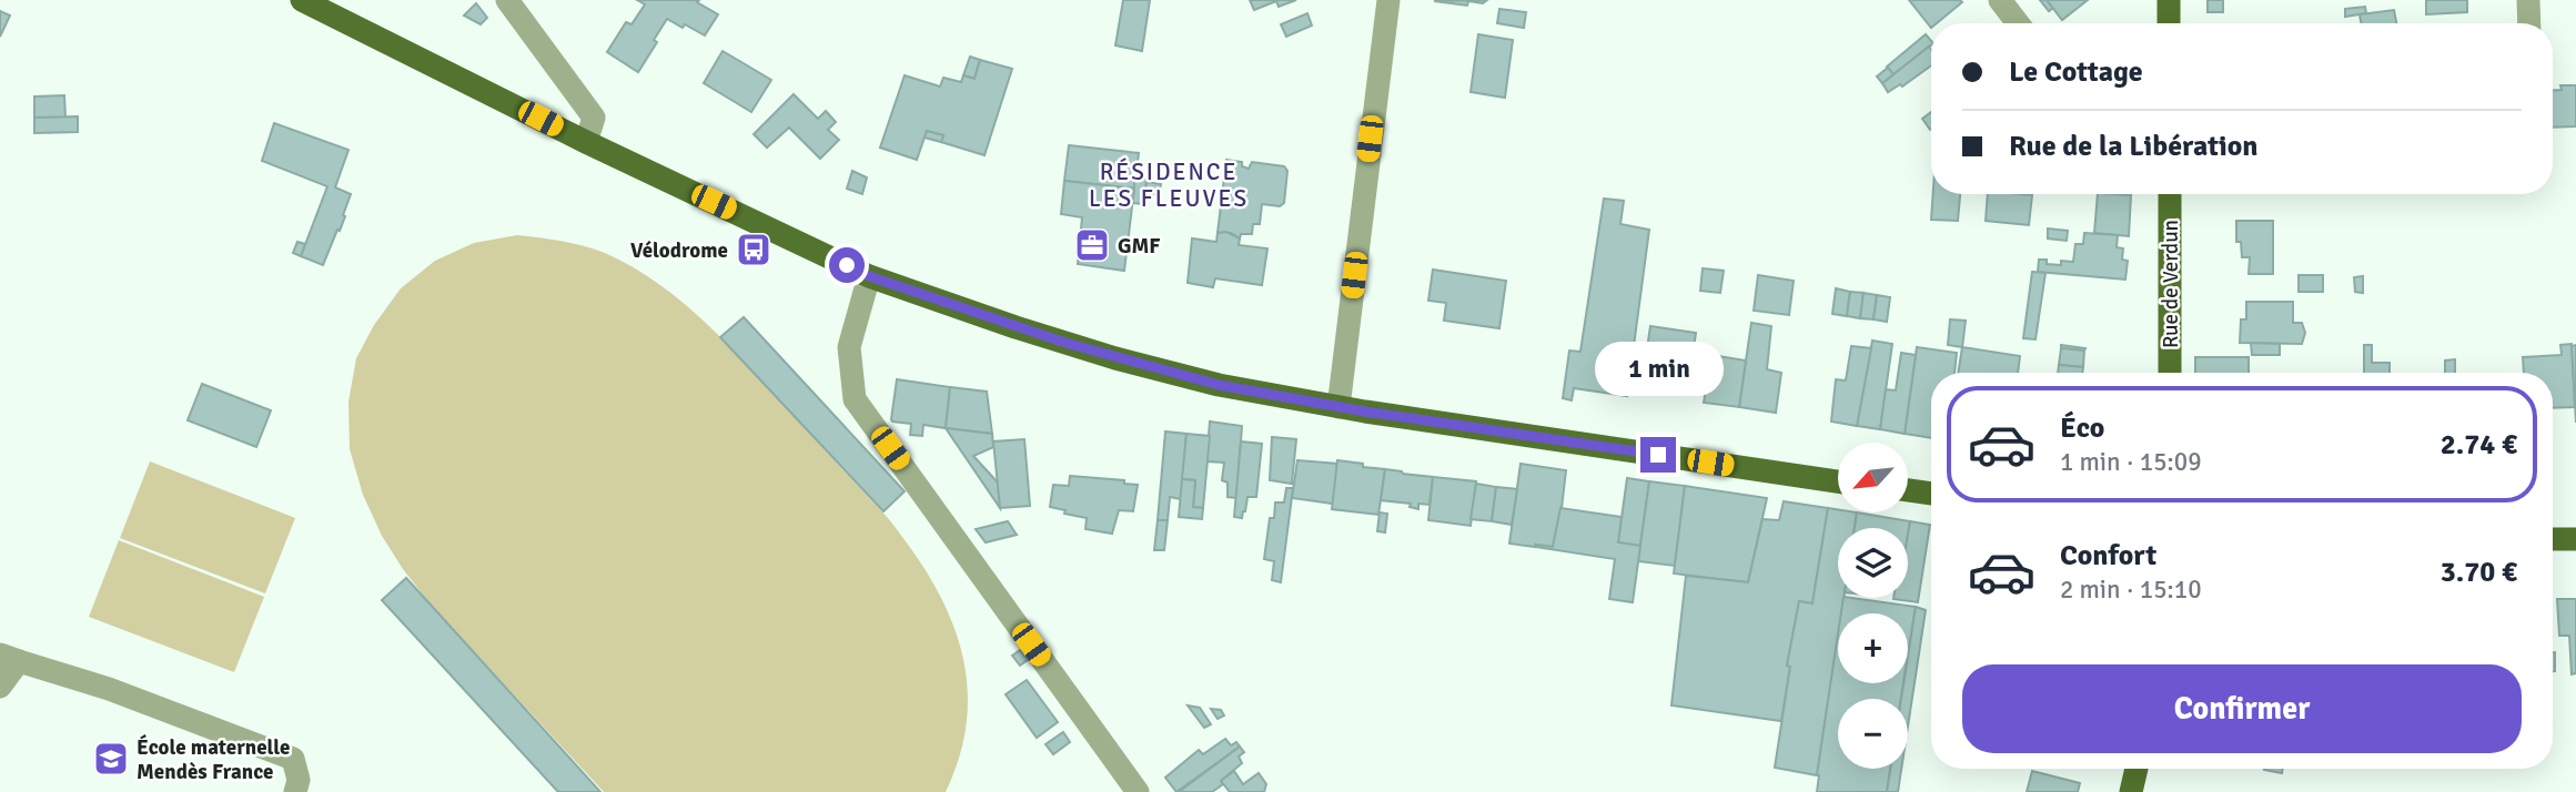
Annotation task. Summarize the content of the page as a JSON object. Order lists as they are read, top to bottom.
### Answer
{
  "streets": {
    "main road": ["Rue de Verdun"]
  },
  "districts": ["RÉSIDENCE LES FLEUVES"],
  "places": {
    "office": ["GMF"],
    "bus stop": ["Vélodrome"],
    "school or university": ["École maternelle Mendès France"]
  },
  "north": "bottom left",
  "page": {
    "banner": ["Le Cottage", "Rue de la Libération"],
    "bubble": "1 min",
    "list": [
      {
        "name": "Éco",
        "note": "1 min · 15:09",
        "value": "2.74 €"
      },
      {
        "name": "Confort",
        "note": "2 min · 15:10",
        "value": "3.70 €"
      }
    ],
    "map_buttons": ["+", "−"],
    "buttons": "Confirmer"
  }
}
